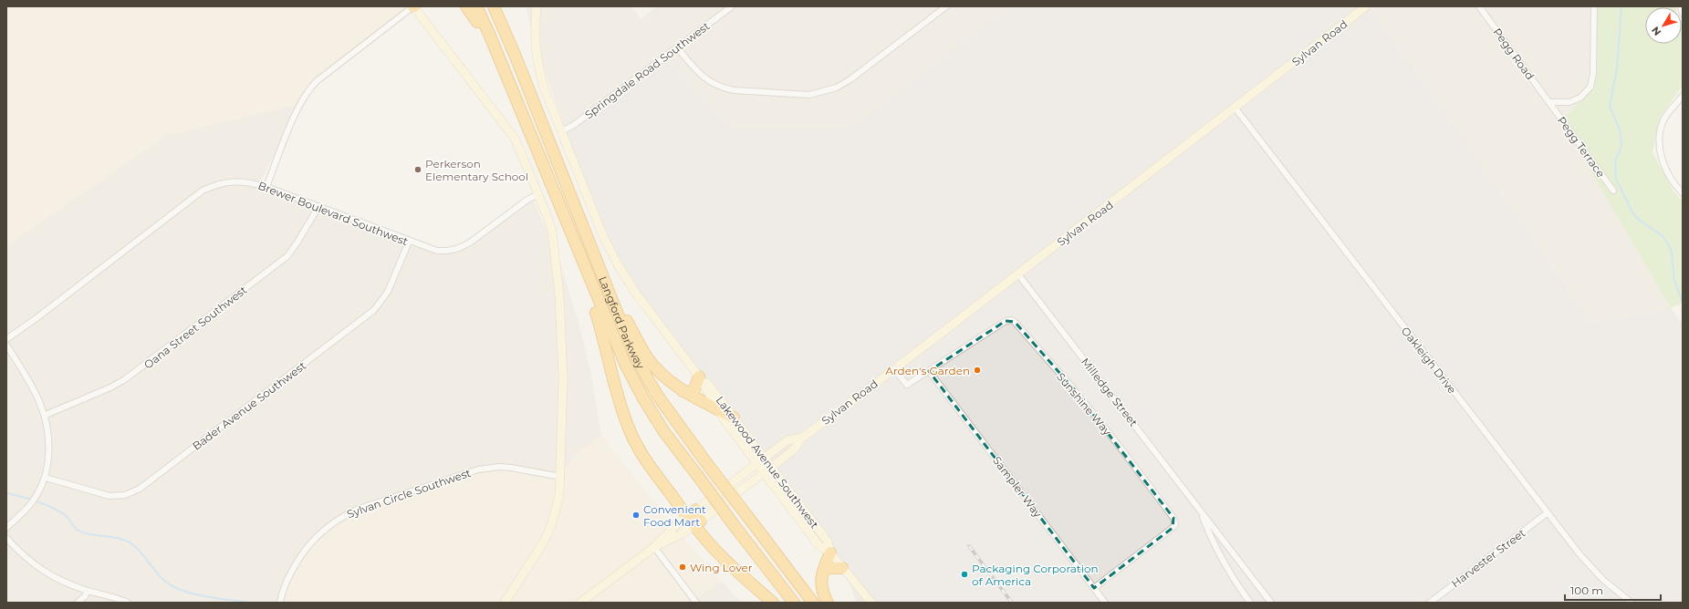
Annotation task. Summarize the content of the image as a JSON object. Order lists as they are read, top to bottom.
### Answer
{
  "streets": {
    "highway": ["Langford Parkway"],
    "street": [
      "Sylvan Road",
      "Pegg Road",
      "Springdale Road Southwest",
      "Pegg Terrace",
      "Brewer Boulevard Southwest",
      "Oana Street Southwest",
      "Oakleigh Drive",
      "Milledge Street",
      "Sunshine Way",
      "Bader Avenue Southwest",
      "Lakewood Avenue Southwest",
      "Sampler Way",
      "Sylvan Circle Southwest",
      "Harvester Street"
    ]
  },
  "crossings": [
    ["Sylvan Road", "Oakleigh Drive"],
    ["Sylvan Road", "Milledge Street"],
    ["Sylvan Road", "Sunshine Way"],
    ["Sylvan Road", "Lakewood Avenue Southwest"],
    ["Pegg Road", "Pegg Terrace"],
    ["Springdale Road Southwest", "Lakewood Avenue Southwest"],
    ["Brewer Boulevard Southwest", "Oana Street Southwest"],
    ["Brewer Boulevard Southwest", "Bader Avenue Southwest"],
    ["Oakleigh Drive", "Harvester Street"],
    ["Sunshine Way", "Sampler Way"]
  ],
  "places": [
    "Perkerson Elementary School",
    "Arden's Garden",
    "Convenient Food Mart",
    "Wing Lover",
    "Packaging Corporation of America"
  ],
  "scale_bar": "100 m",
  "north": "bottom left"
}
